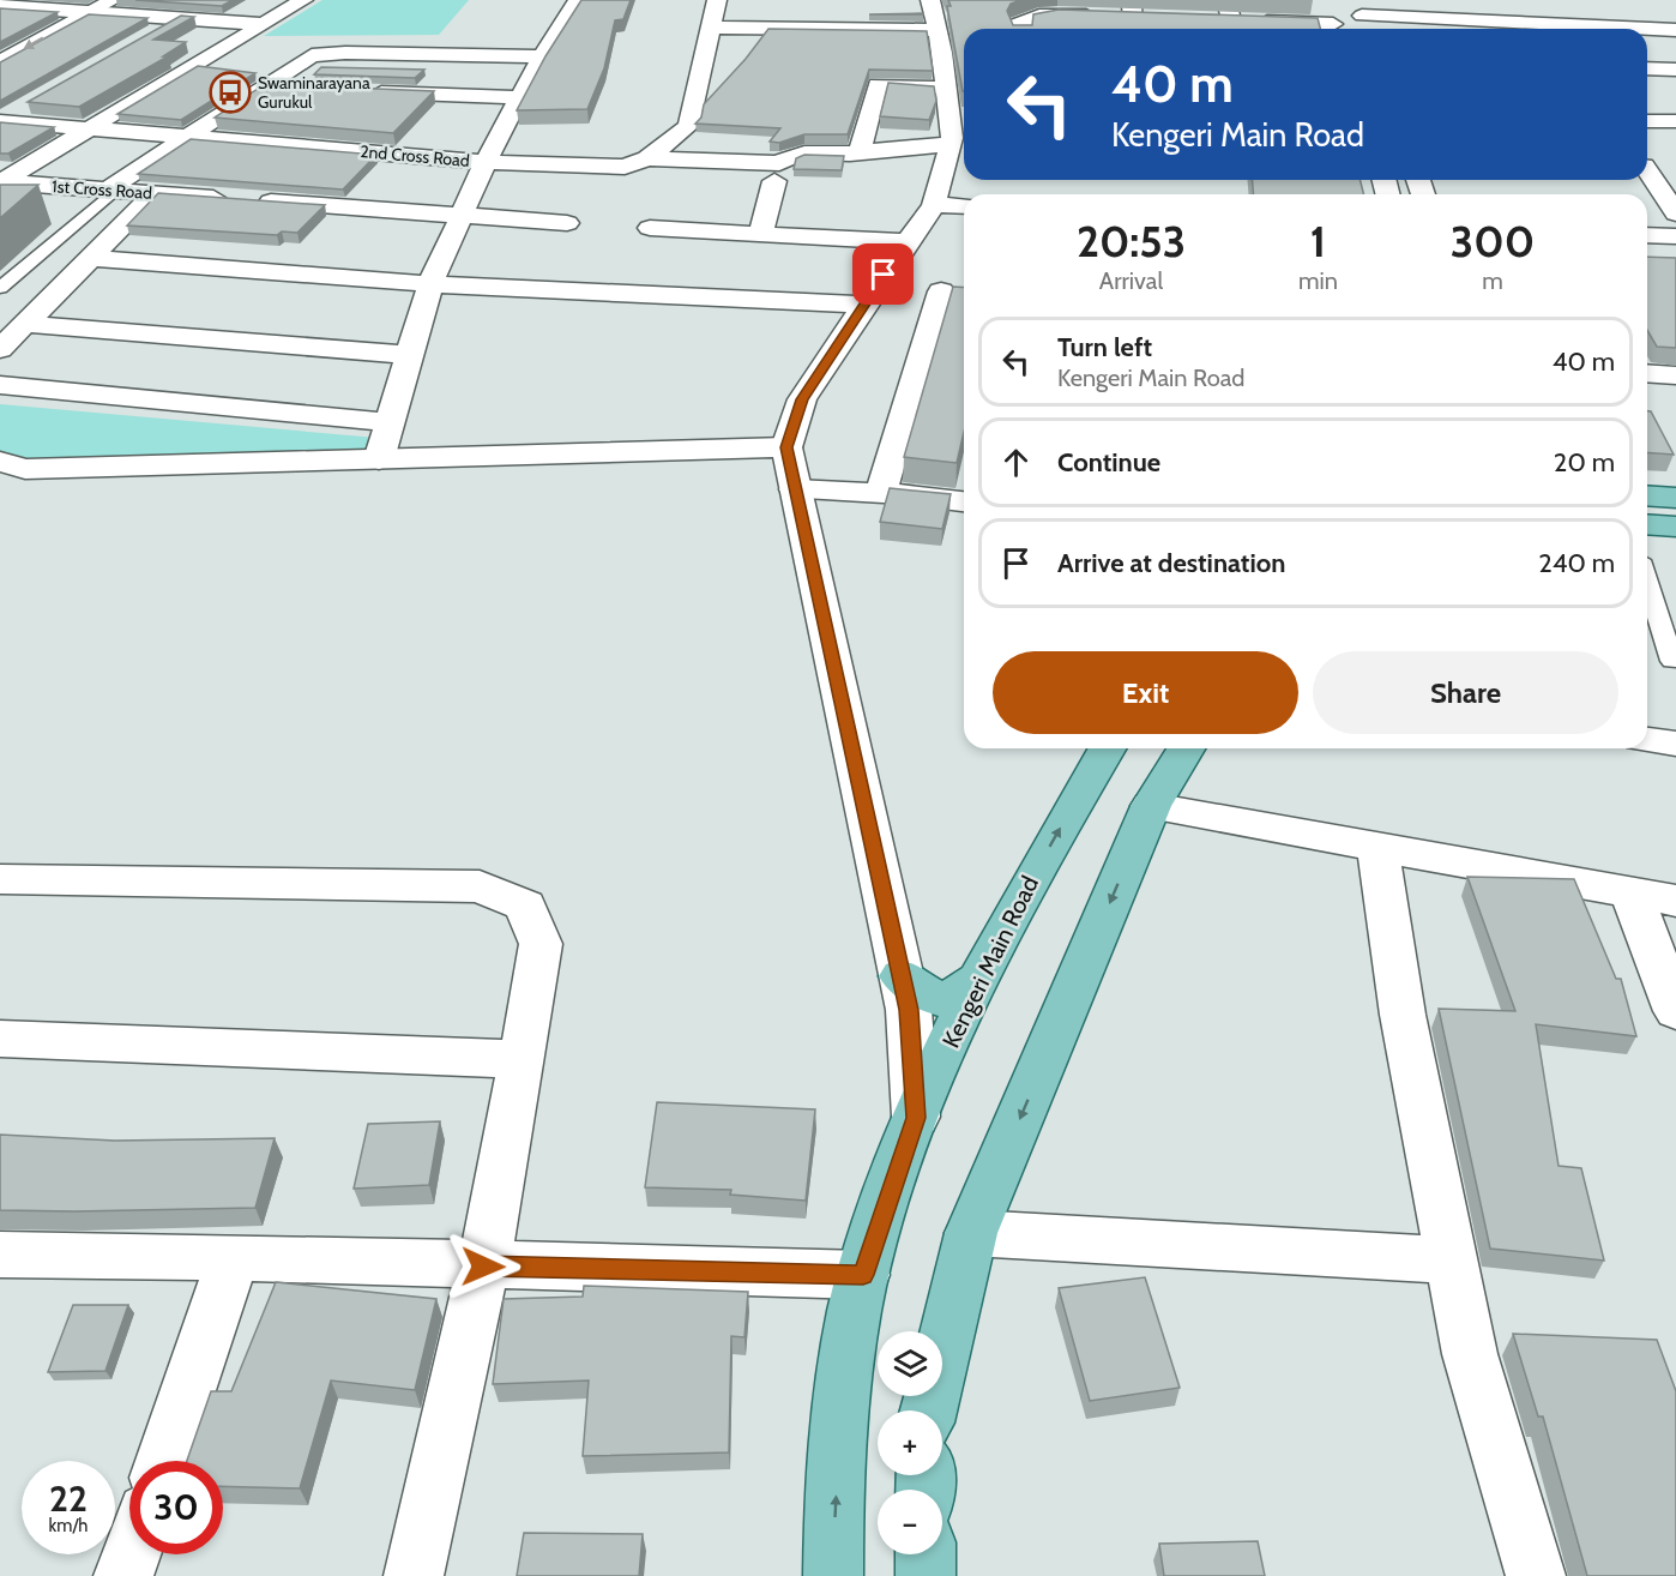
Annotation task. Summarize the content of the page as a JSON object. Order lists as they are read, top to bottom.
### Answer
{
  "streets": {
    "main road": ["Kengeri Main Road"],
    "street": ["2nd Cross Road", "1st Cross Road"]
  },
  "places": {
    "bus stop": ["Swaminarayana Gurukul"]
  },
  "page": {
    "turn": ["40 m", "Kengeri Main Road"],
    "eta": [
      "20:53",
      "Arrival",
      "1",
      "min",
      "300",
      "m"
    ],
    "list": [
      {
        "name": "Turn left",
        "note": "Kengeri Main Road",
        "value": "40 m"
      },
      {
        "name": "Continue",
        "value": "20 m"
      },
      {
        "name": "Arrive at destination",
        "value": "240 m"
      }
    ],
    "buttons": ["Exit", "Share"],
    "map_buttons": ["+", "−"],
    "speed": "22 km/h",
    "limit": "30"
  }
}
